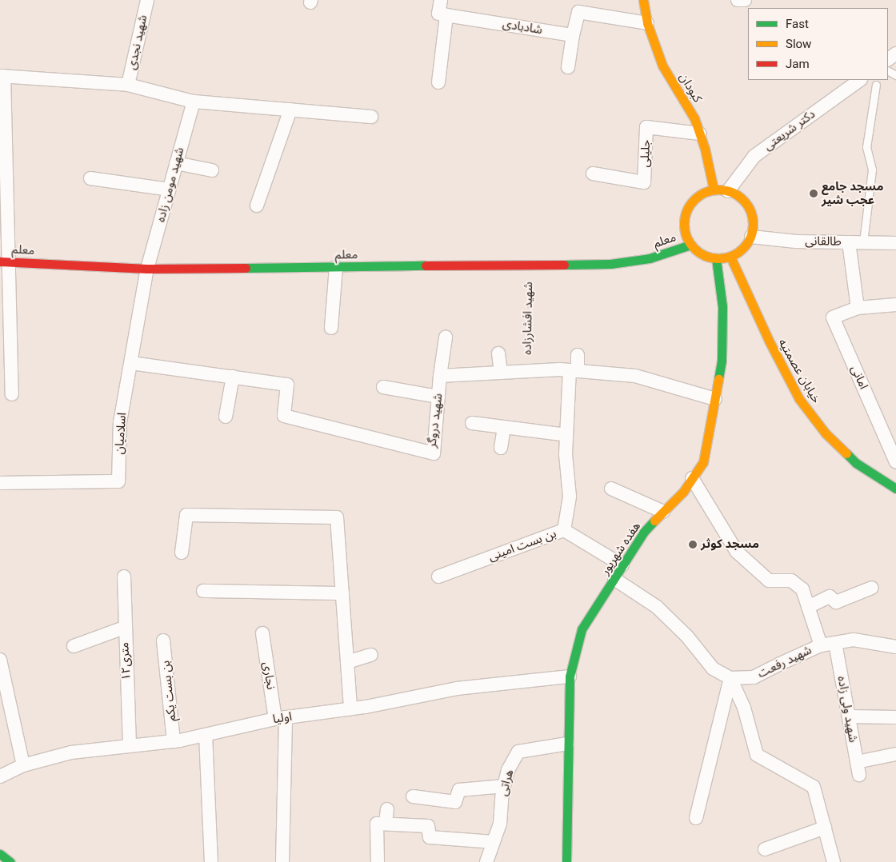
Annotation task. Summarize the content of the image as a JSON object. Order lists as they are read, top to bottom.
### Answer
{
  "streets": {
    "main road": [
      "کبودان",
      "معلم",
      "خیابان عصمتیه",
      "هفده شهریور"
    ],
    "street": [
      "شادبادی",
      "شهید نجدی",
      "دکتر شریعتی",
      "جلیلی",
      "شهید مومن زاده",
      "طالقانی",
      "امانی",
      "شهید دروگر",
      "اسلامیان",
      "بن بست امینی",
      "۱۲متری",
      "شهید رفعت",
      "نجاری",
      "بن بست یکم",
      "شهید ولی زاده",
      "اولیا",
      "هراتی"
    ],
    "path": ["شهید افشارزاده"]
  },
  "crossings": [
    ["کبودان", "دکتر شریعتی"],
    ["کبودان", "جلیلی"],
    ["کبودان", "معلم"],
    ["کبودان", "طالقانی"],
    ["کبودان", "خیابان عصمتیه"],
    ["کبودان", "هفده شهریور"],
    ["دکتر شریعتی", "معلم"],
    ["دکتر شریعتی", "طالقانی"],
    ["دکتر شریعتی", "خیابان عصمتیه"],
    ["دکتر شریعتی", "هفده شهریور"],
    ["شهید مومن زاده", "معلم"],
    ["شهید مومن زاده", "اسلامیان"],
    ["معلم", "طالقانی"],
    ["معلم", "شهید افشارزاده"],
    ["معلم", "خیابان عصمتیه"],
    ["معلم", "اسلامیان"],
    ["معلم", "هفده شهریور"],
    ["طالقانی", "خیابان عصمتیه"],
    ["طالقانی", "هفده شهریور"],
    ["خیابان عصمتیه", "هفده شهریور"],
    ["شهید دروگر", "اسلامیان"],
    ["بن بست امینی", "هفده شهریور"],
    ["هفده شهریور", "اولیا"],
    ["هفده شهریور", "هراتی"],
    ["۱۲متری", "اولیا"],
    ["شهید رفعت", "شهید ولی زاده"],
    ["نجاری", "اولیا"],
    ["بن بست یکم", "اولیا"]
  ],
  "places": ["مسجد جامع عجب شیر", "مسجد کوثر"],
  "legend": ["Fast", "Slow", "Jam"]
}
